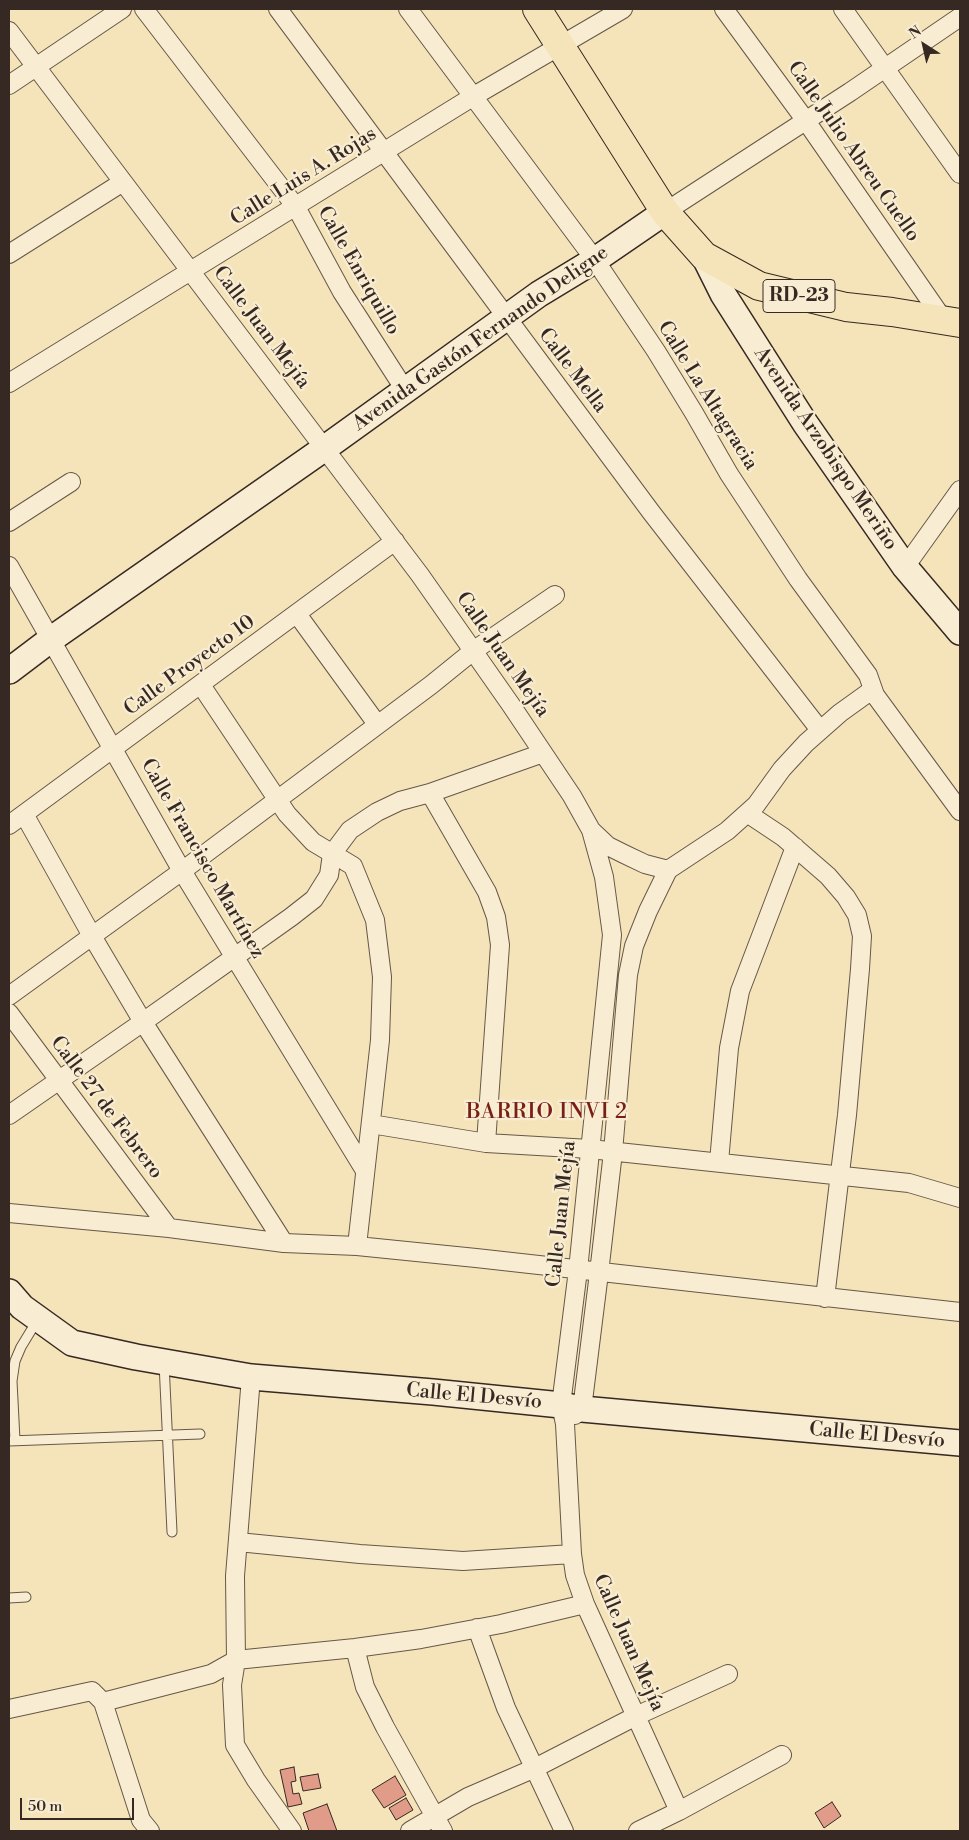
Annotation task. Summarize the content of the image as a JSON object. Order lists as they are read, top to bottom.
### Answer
{
  "streets": {
    "main road": ["RD-23"],
    "street": [
      "Calle Julio Abreu Cuello",
      "Calle Luis A. Rojas",
      "Calle Enriquillo",
      "Calle Juan Mejía",
      "Avenida Gastón Fernando Deligne",
      "Calle Mella",
      "Calle La Altagracia",
      "Avenida Arzobispo Meriño",
      "Calle Proyecto 10",
      "Calle Francisco Martínez",
      "Calle 27 de Febrero",
      "Calle El Desvío"
    ]
  },
  "crossings": [
    ["Calle Julio Abreu Cuello", "RD-23"],
    ["Calle Julio Abreu Cuello", "Avenida Gastón Fernando Deligne"],
    ["Calle Luis A. Rojas", "Calle Enriquillo"],
    ["Calle Luis A. Rojas", "RD-23"],
    ["Calle Luis A. Rojas", "Calle Juan Mejía"],
    ["Calle Luis A. Rojas", "Calle Mella"],
    ["Calle Luis A. Rojas", "Calle La Altagracia"],
    ["Calle Enriquillo", "Avenida Gastón Fernando Deligne"],
    ["RD-23", "Avenida Gastón Fernando Deligne"],
    ["RD-23", "Avenida Arzobispo Meriño"],
    ["Calle Juan Mejía", "Avenida Gastón Fernando Deligne"],
    ["Calle Juan Mejía", "Calle Proyecto 10"],
    ["Calle Juan Mejía", "Calle El Desvío"],
    ["Avenida Gastón Fernando Deligne", "Calle Mella"],
    ["Avenida Gastón Fernando Deligne", "Calle La Altagracia"],
    ["Avenida Gastón Fernando Deligne", "Calle Francisco Martínez"],
    ["Calle Proyecto 10", "Calle Francisco Martínez"]
  ],
  "districts": ["BARRIO INVI 2"],
  "scale_bar": "50 m",
  "north": "top left"
}
